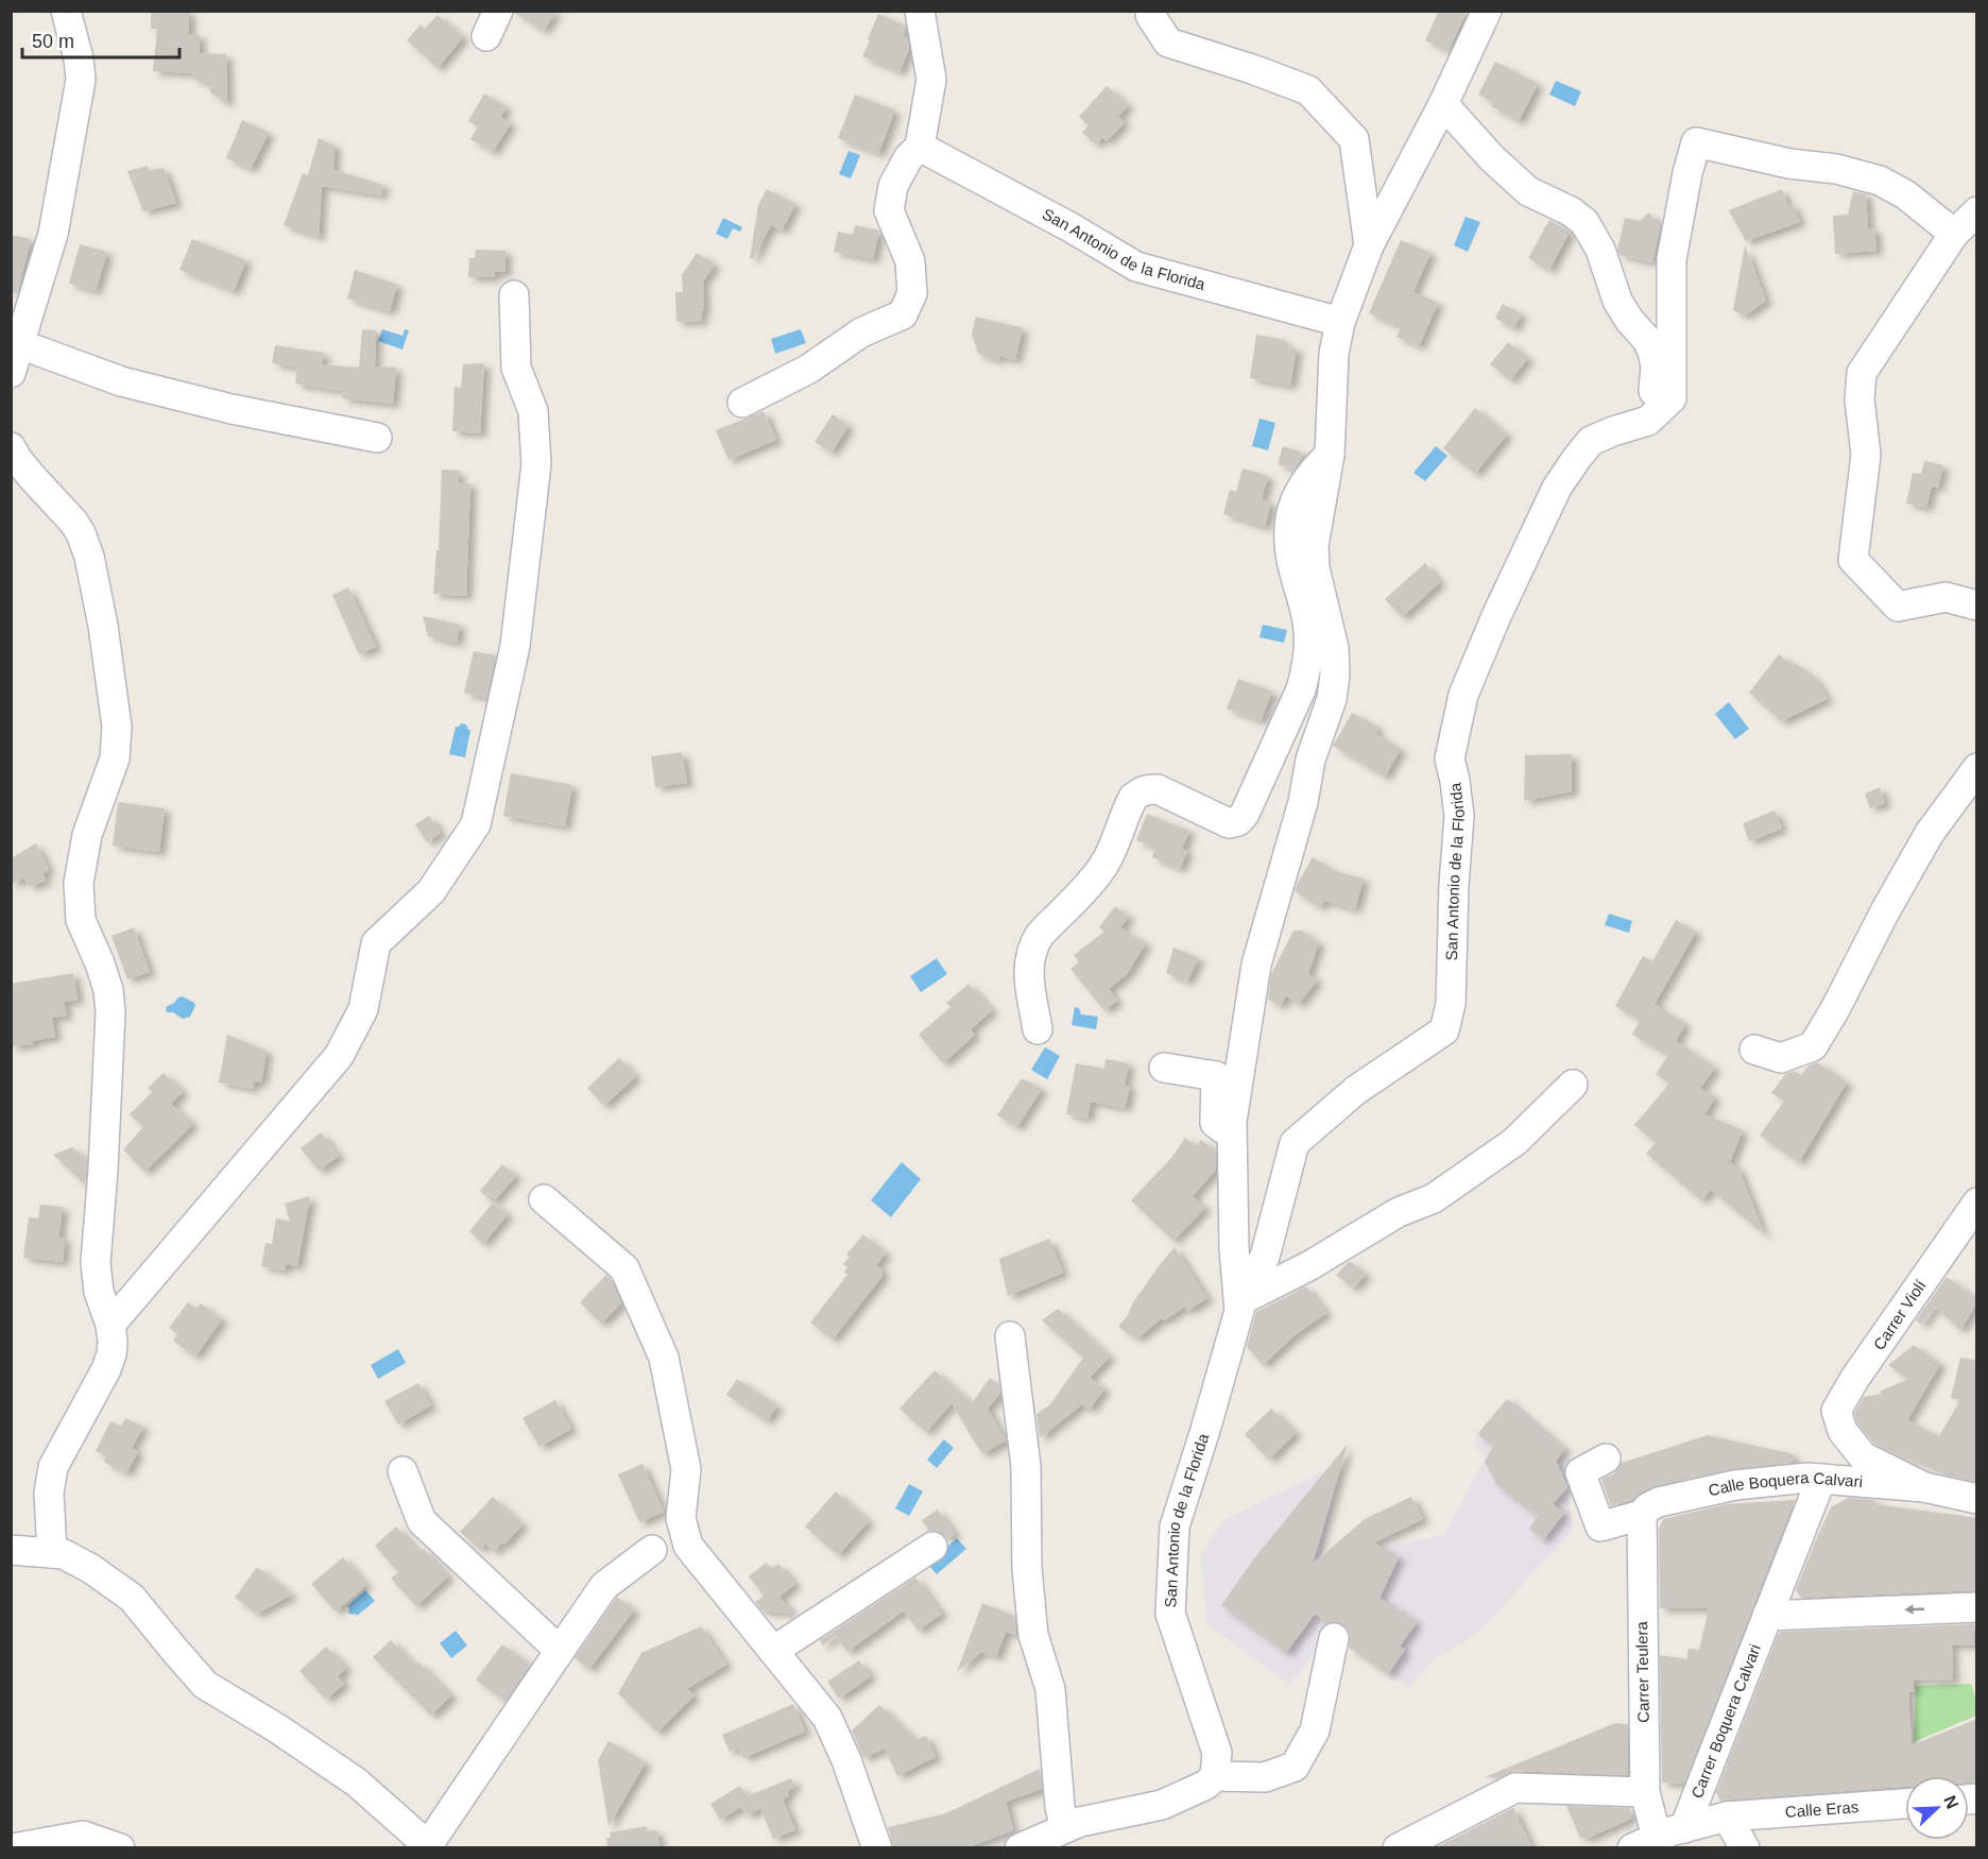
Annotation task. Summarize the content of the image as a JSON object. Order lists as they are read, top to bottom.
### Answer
{
  "streets": {
    "street": [
      "San Antonio de la Florida",
      "Carrer Violí",
      "Calle Boquera Calvari",
      "Carrer Teulera",
      "Carrer Boquera Calvari",
      "Calle Eras"
    ]
  },
  "crossings": [
    ["Carrer Violí", "Calle Boquera Calvari"],
    ["Calle Boquera Calvari", "Carrer Teulera"],
    ["Calle Boquera Calvari", "Carrer Boquera Calvari"],
    ["Carrer Teulera", "Calle Eras"],
    ["Carrer Boquera Calvari", "Calle Eras"]
  ],
  "scale_bar": "50 m",
  "north": "top right"
}
